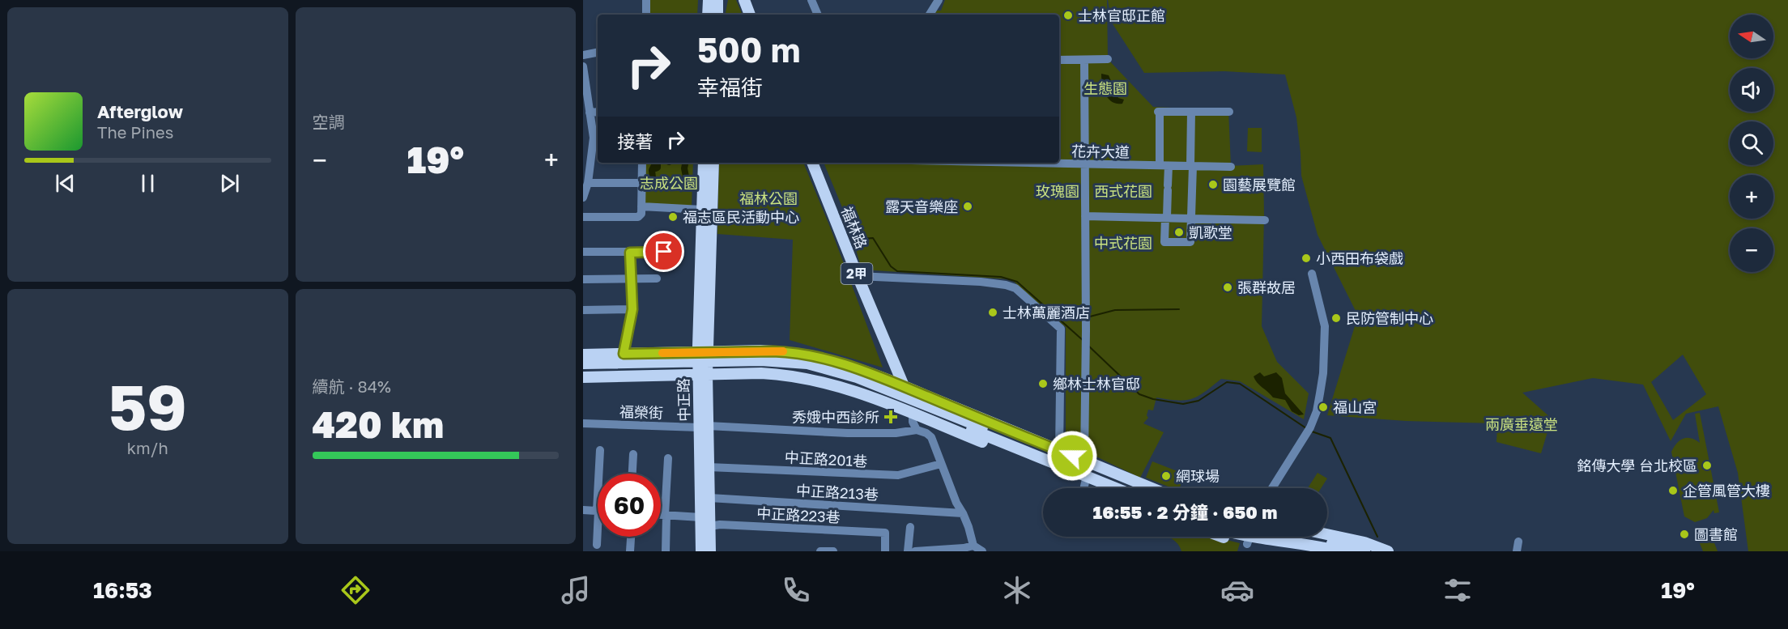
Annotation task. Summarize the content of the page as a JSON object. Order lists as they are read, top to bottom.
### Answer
{
  "streets": {
    "main road": ["福林路", "2甲", "中正路"],
    "street": [
      "花卉大道",
      "福榮街",
      "中正路201巷",
      "中正路213巷",
      "中正路223巷"
    ]
  },
  "crossings": [
    ["福林路", "2甲"],
    ["中正路", "福榮街"],
    ["中正路", "中正路201巷"],
    ["中正路", "中正路213巷"],
    ["中正路", "中正路223巷"]
  ],
  "parks": [
    "生態園",
    "志成公園",
    "玫瑰園",
    "西式花園",
    "福林公園",
    "中式花園",
    "兩廣垂遠堂"
  ],
  "places": {
    "other": [
      "士林官邸正館",
      "園藝展覽館",
      "露天音樂座",
      "福志區民活動中心",
      "凱歌堂",
      "小西田布袋戲",
      "張群故居",
      "士林萬麗酒店",
      "民防管制中心",
      "鄉林士林官邸",
      "福山宮",
      "銘傳大學 台北校區",
      "網球場",
      "企管風管大樓",
      "圖書館"
    ],
    "health": ["秀娥中西診所"]
  },
  "north": "left",
  "page": {
    "tile": [
      "空調",
      ["59", "km/h"],
      ["續航 · 84%", "420 km"]
    ],
    "map_buttons": ["+", "−"],
    "turn": ["500 m", "幸福街"],
    "song": ["Afterglow", "The Pines"],
    "then": "接著",
    "heat": ["−", "19°", "+"],
    "limit": "60",
    "trip": "16:55 · 2 分鐘 · 650 m",
    "tabs": ["16:53", "19°"]
  }
}
